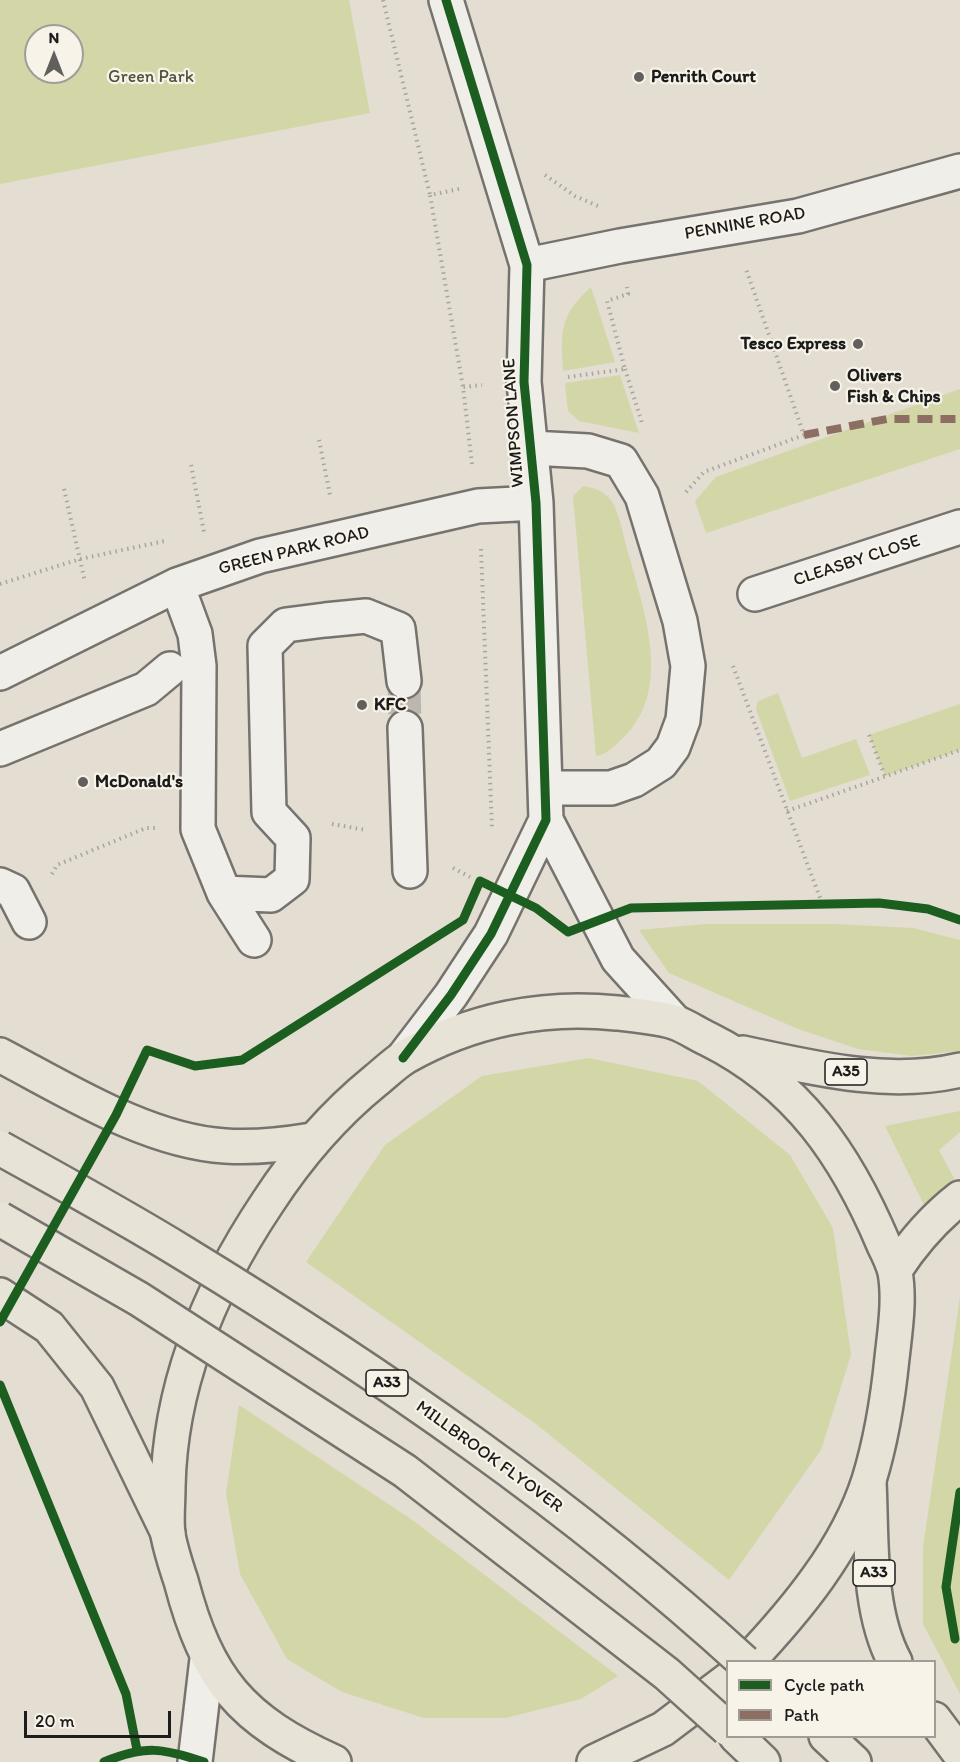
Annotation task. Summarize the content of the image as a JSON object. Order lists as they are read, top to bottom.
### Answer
{
  "streets": {
    "main road": ["A35", "A33", "MILLBROOK FLYOVER"],
    "street": [
      "PENNINE ROAD",
      "WIMPSON LANE",
      "GREEN PARK ROAD",
      "CLEASBY CLOSE"
    ]
  },
  "crossings": [
    ["PENNINE ROAD", "WIMPSON LANE"],
    ["WIMPSON LANE", "GREEN PARK ROAD"]
  ],
  "parks": ["Green Park"],
  "places": [
    "Penrith Court",
    "Tesco Express",
    "Olivers Fish & Chips",
    "KFC",
    "McDonald's"
  ],
  "legend": ["Cycle path", "Path"],
  "scale_bar": "20 m",
  "north": "top"
}
